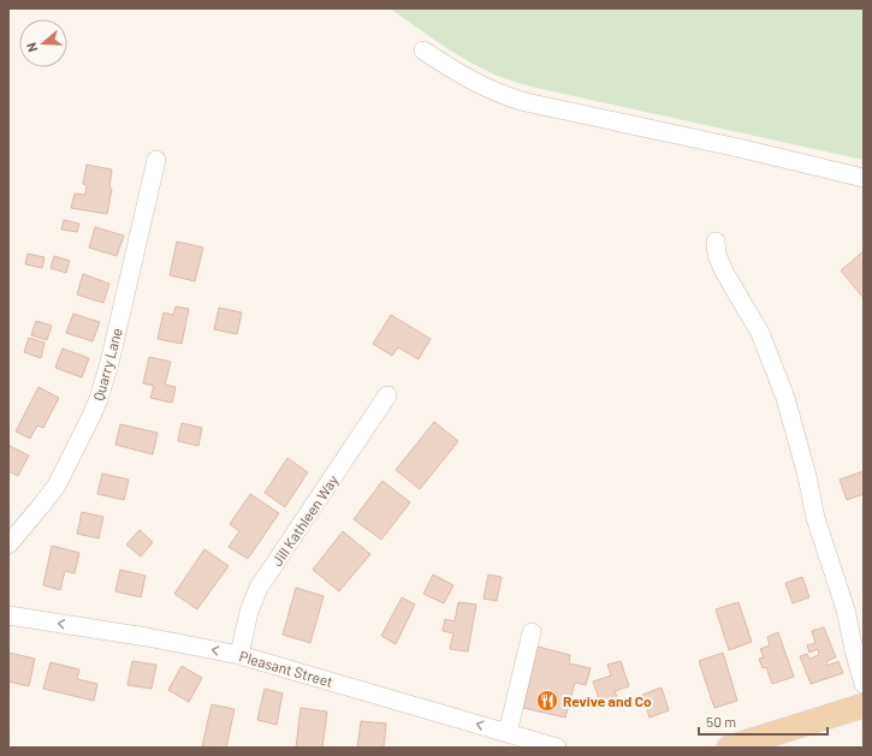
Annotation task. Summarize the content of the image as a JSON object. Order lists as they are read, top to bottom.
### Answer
{
  "streets": {
    "street": ["Quarry Lane", "Jill Kathleen Way", "Pleasant Street"]
  },
  "crossings": [
    ["Jill Kathleen Way", "Pleasant Street"]
  ],
  "one_way": ["Pleasant Street"],
  "places": {
    "restaurant": ["Revive and Co"]
  },
  "scale_bar": "50 m",
  "north": "left"
}
